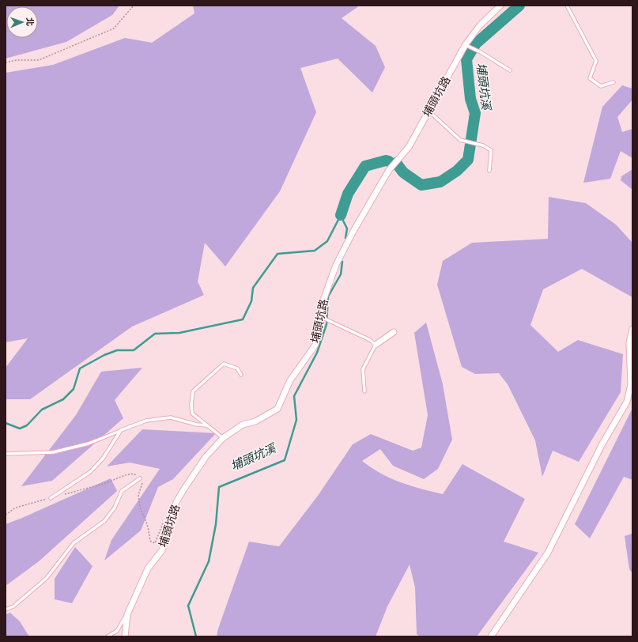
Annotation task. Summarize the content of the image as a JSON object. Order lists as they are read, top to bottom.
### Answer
{
  "streets": {
    "street": ["埔頭坑路"]
  },
  "water": ["埔頭坑溪"],
  "north": "right"
}
